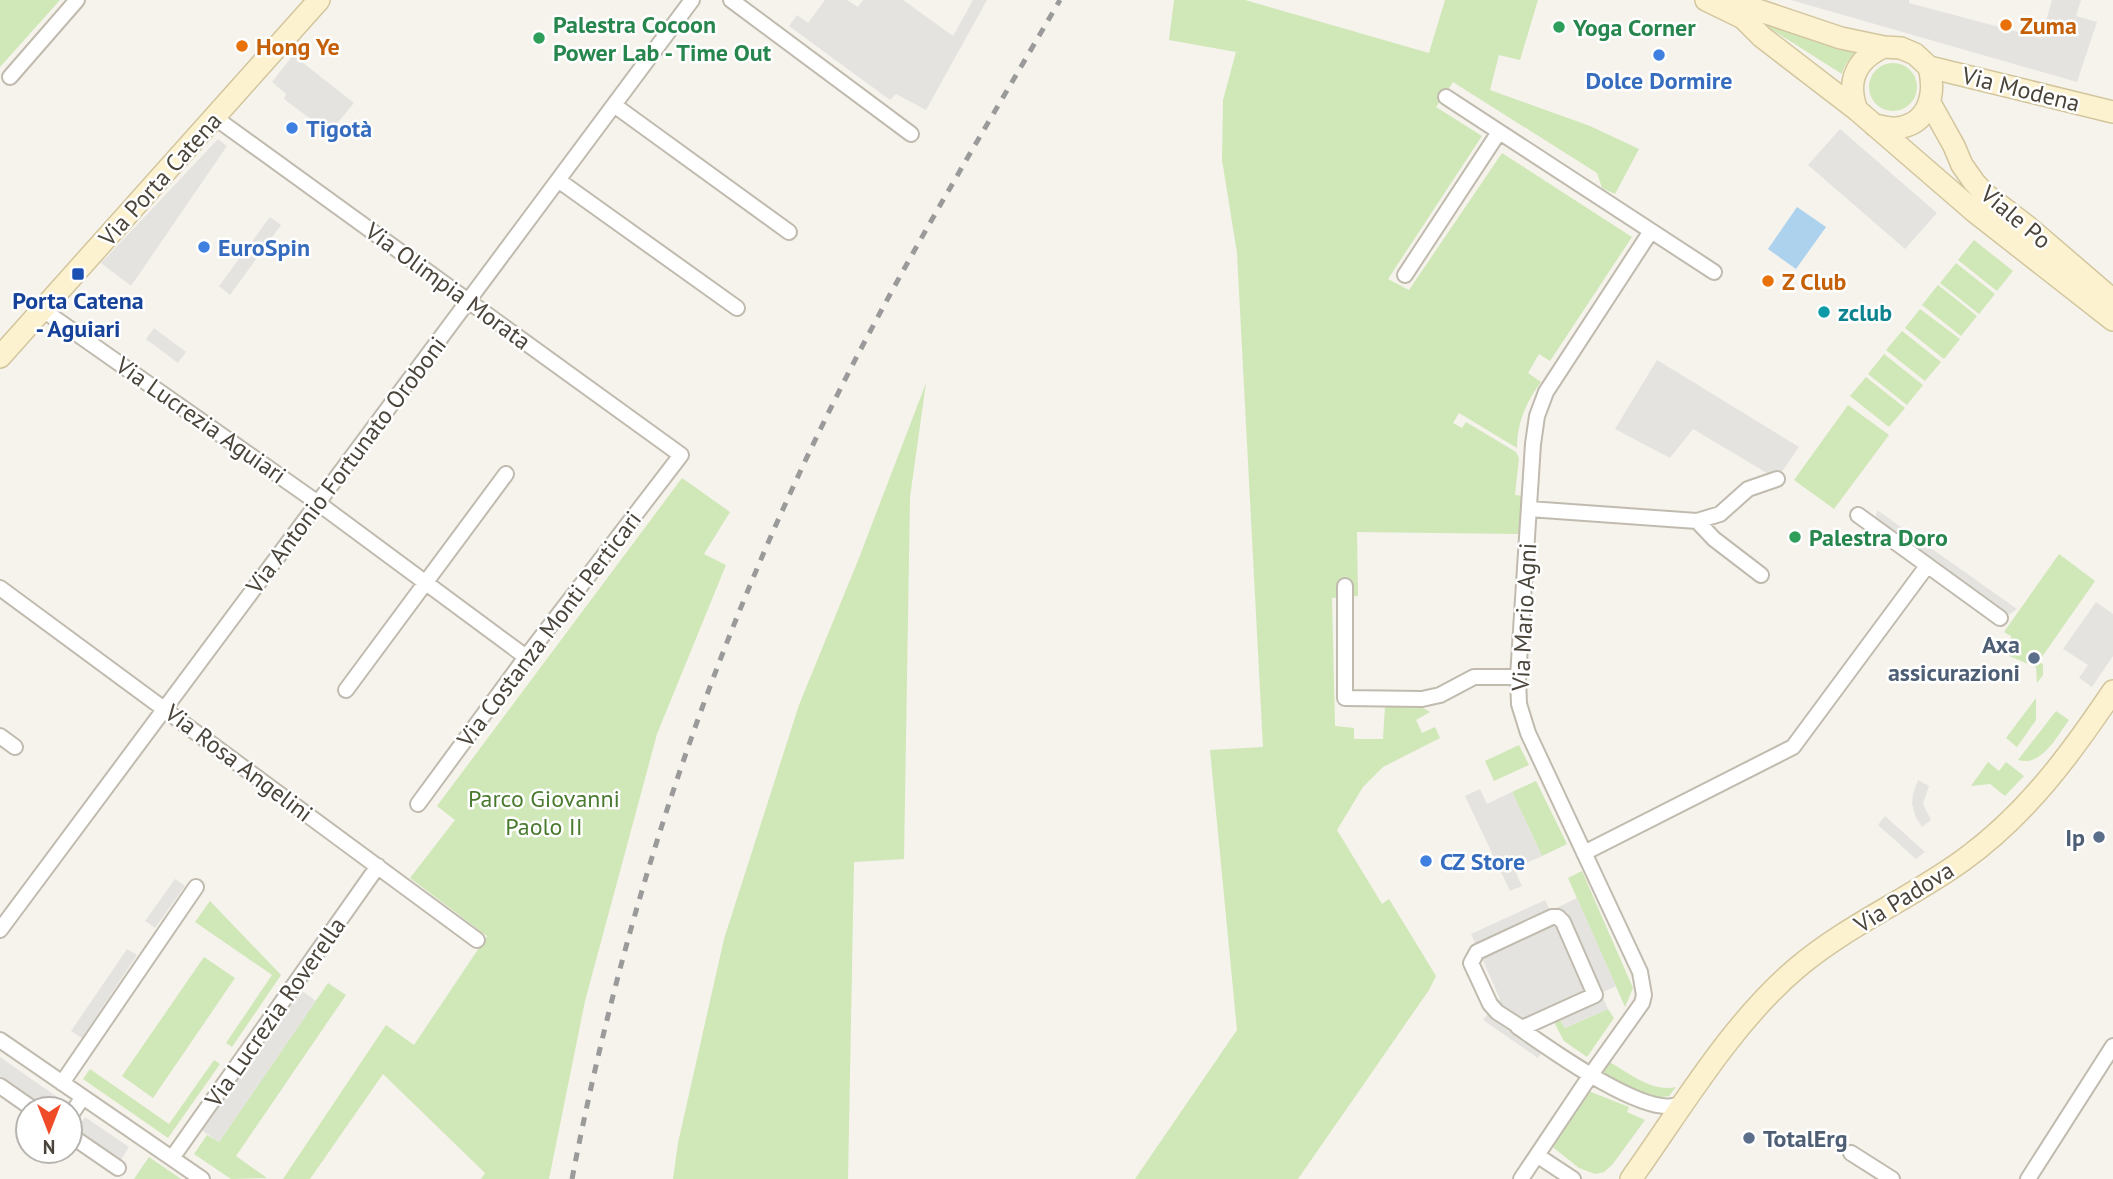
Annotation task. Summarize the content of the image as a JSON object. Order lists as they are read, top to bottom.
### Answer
{
  "streets": {
    "main road": [
      "Via Modena",
      "Via Porta Catena",
      "Viale Po",
      "Via Padova"
    ],
    "street": [
      "Via Olimpia Morata",
      "Via Lucrezia Aguiari",
      "Via Antonio Fortunato Oroboni",
      "Via Mario Agni",
      "Via Costanza Monti Perticari",
      "Via Rosa Angelini",
      "Via Lucrezia Roverella"
    ]
  },
  "crossings": [
    ["Via Modena", "Viale Po"],
    ["Via Porta Catena", "Via Olimpia Morata"],
    ["Via Porta Catena", "Via Lucrezia Aguiari"],
    ["Via Olimpia Morata", "Via Antonio Fortunato Oroboni"],
    ["Via Olimpia Morata", "Via Costanza Monti Perticari"],
    ["Via Lucrezia Aguiari", "Via Antonio Fortunato Oroboni"],
    ["Via Lucrezia Aguiari", "Via Costanza Monti Perticari"],
    ["Via Antonio Fortunato Oroboni", "Via Rosa Angelini"],
    ["Via Rosa Angelini", "Via Lucrezia Roverella"]
  ],
  "parks": ["Parco Giovanni Paolo II"],
  "places": {
    "other": [
      "Zuma",
      "Yoga Corner",
      "Palestra Cocoon Power Lab - Time Out",
      "Hong Ye",
      "Dolce Dormire",
      "Tigotà",
      "EuroSpin",
      "Z Club",
      "zclub",
      "Palestra Doro",
      "Axa assicurazioni",
      "Ip",
      "CZ Store",
      "TotalErg"
    ],
    "transit": ["Porta Catena - Aguiari"]
  },
  "north": "bottom"
}
